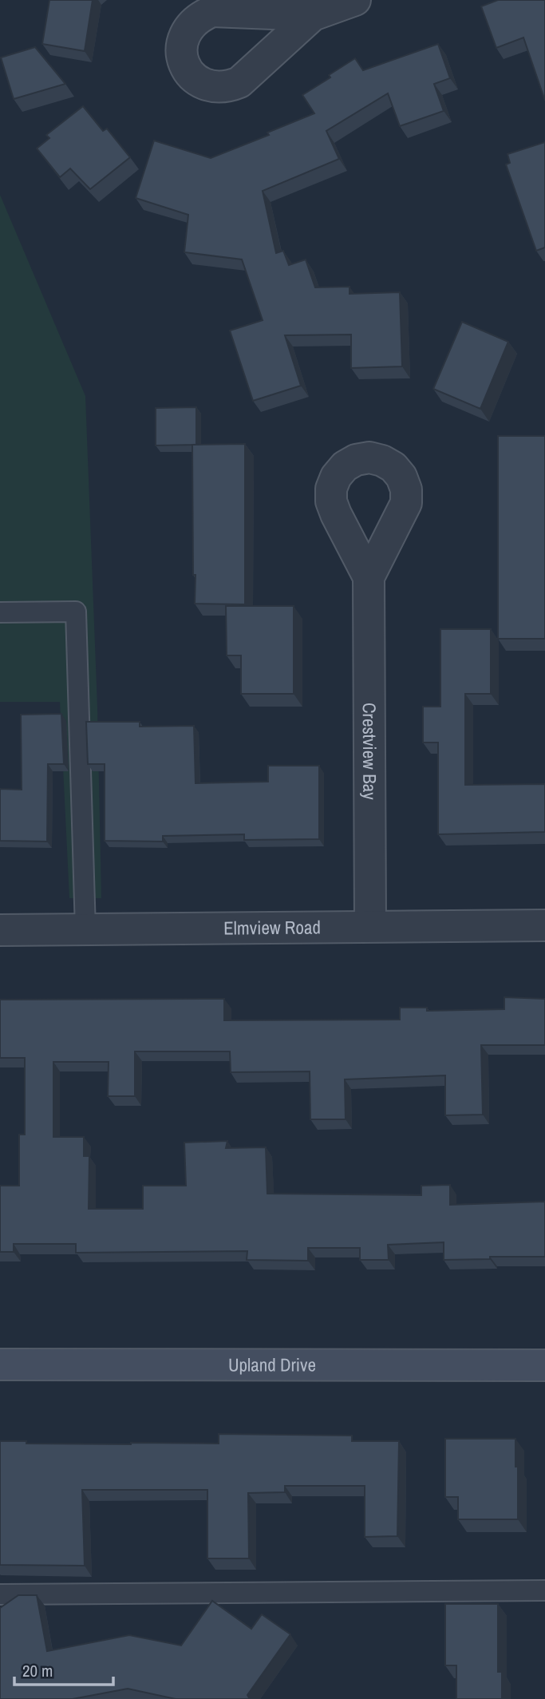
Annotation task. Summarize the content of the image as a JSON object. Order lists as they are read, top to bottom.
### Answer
{
  "streets": {
    "street": ["Crestview Bay", "Elmview Road", "Upland Drive"]
  },
  "crossings": [
    ["Crestview Bay", "Elmview Road"]
  ],
  "scale_bar": "20 m"
}
